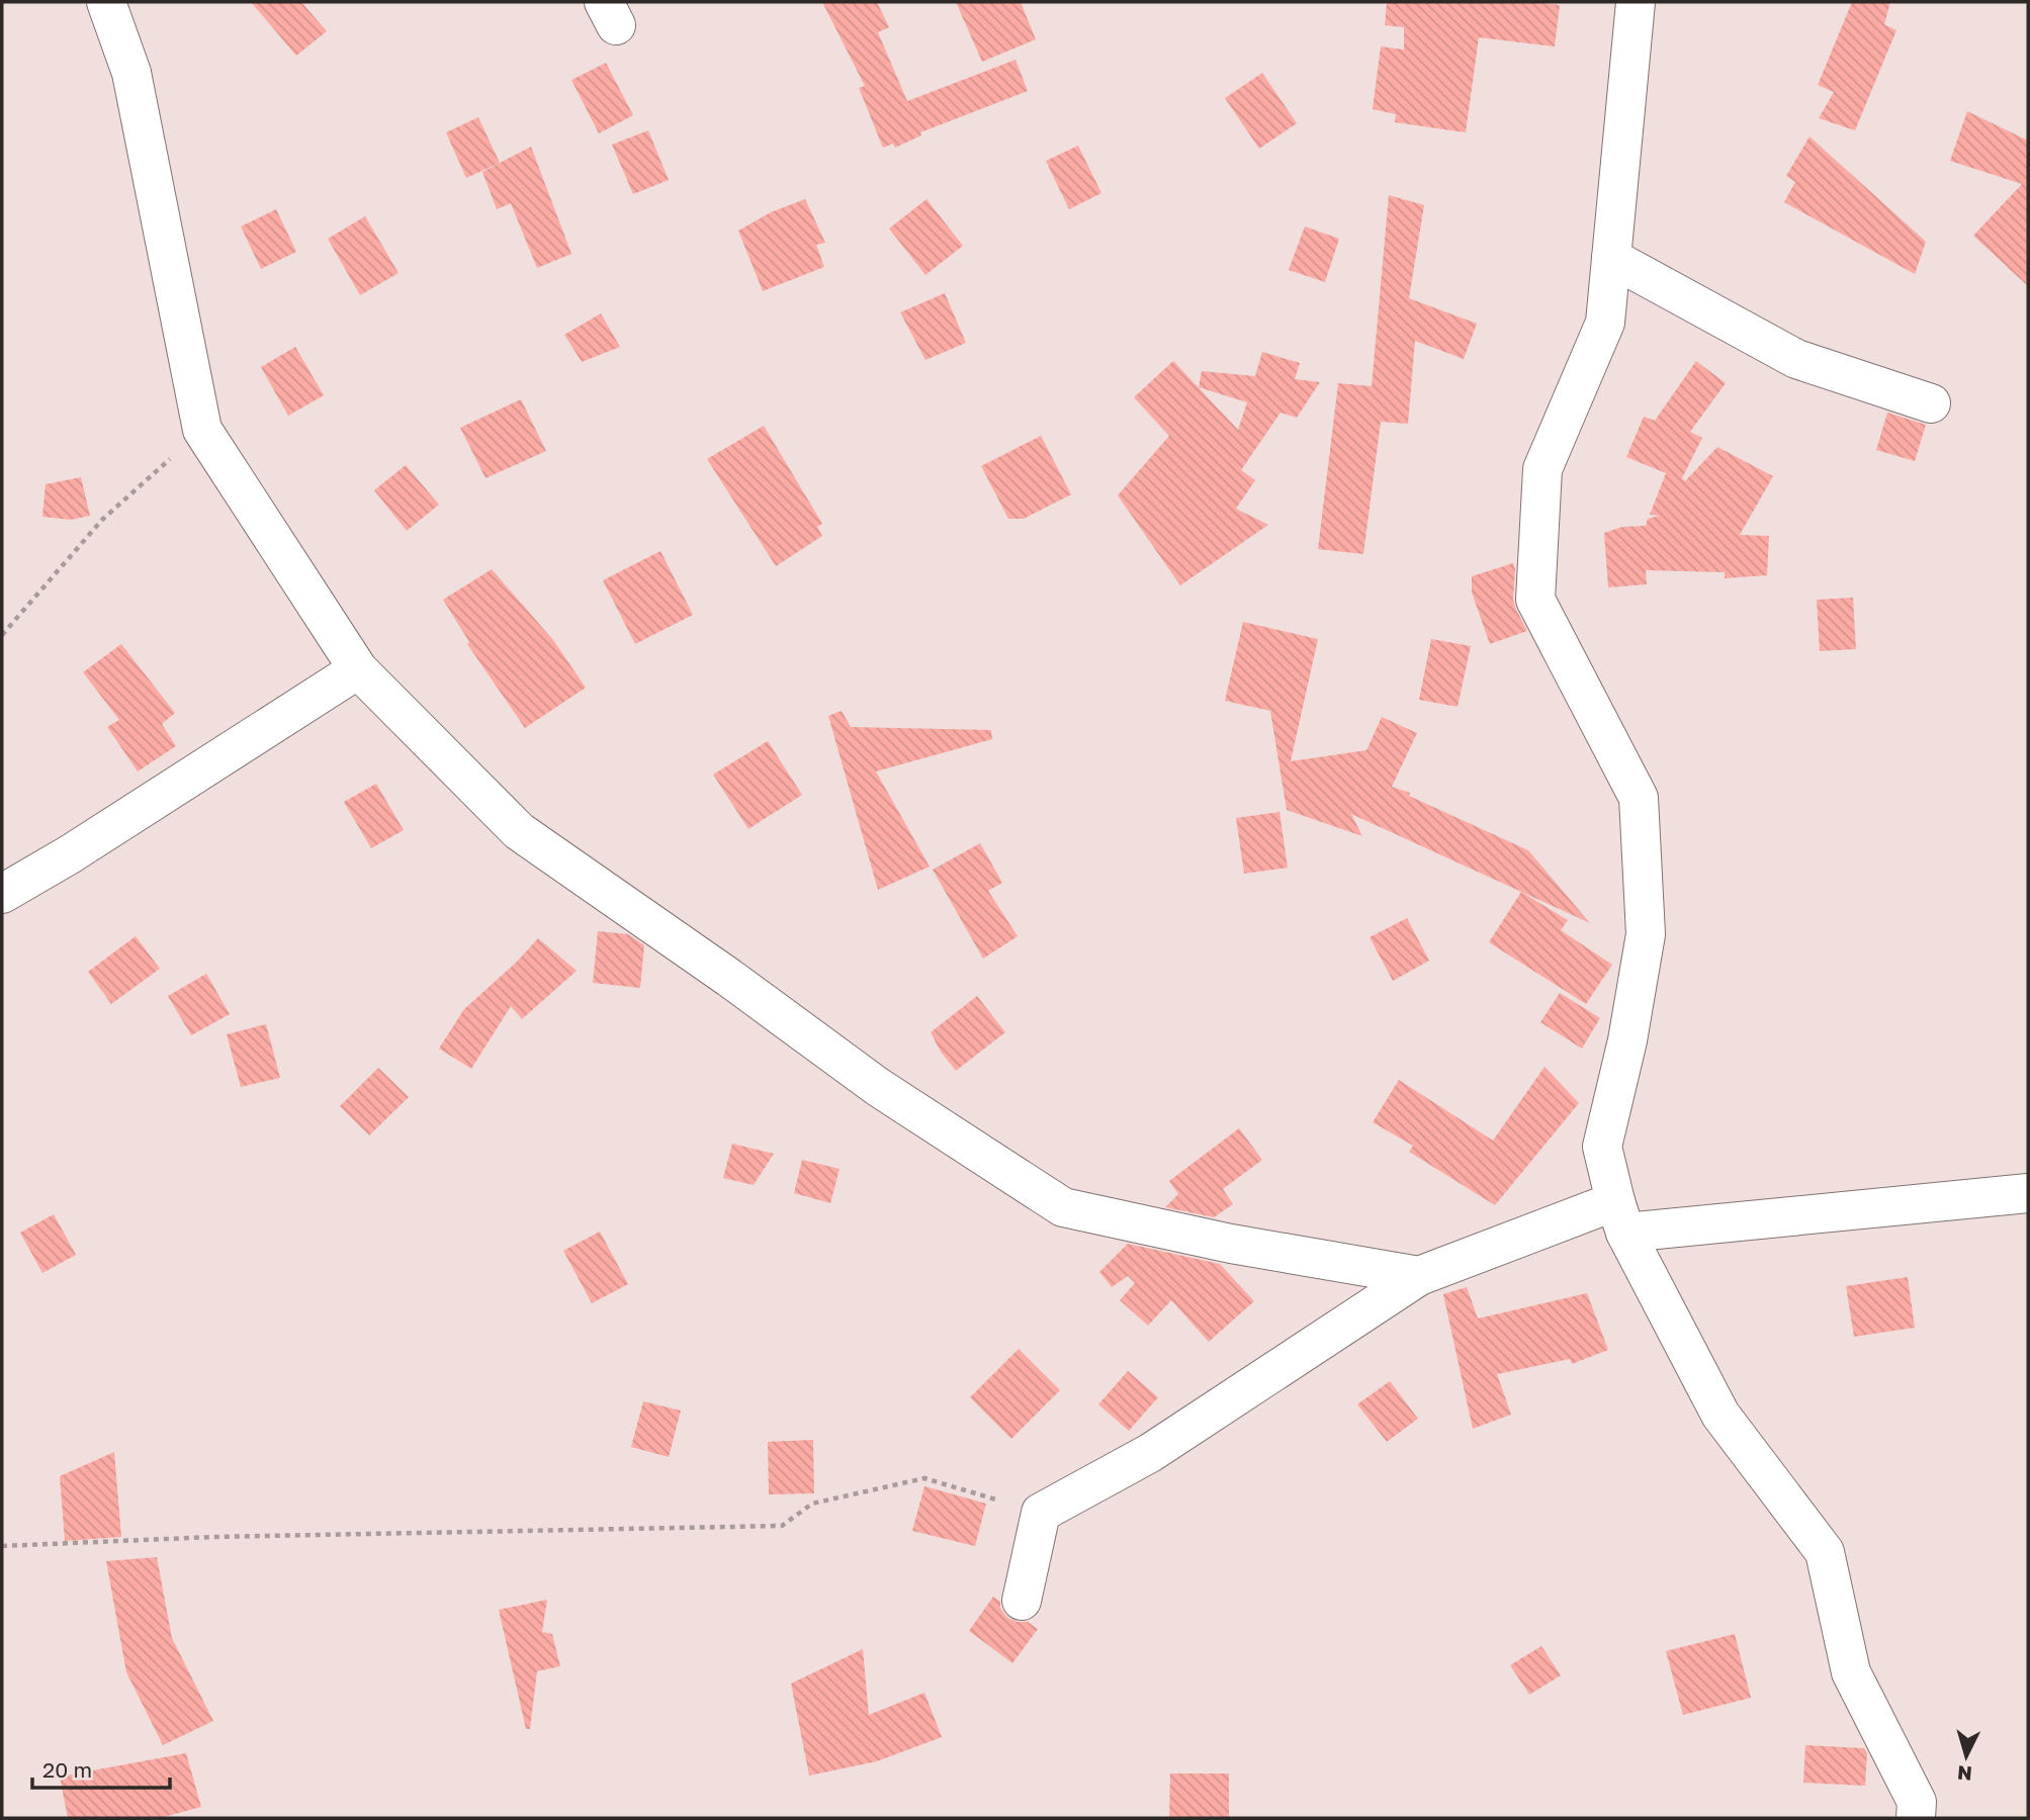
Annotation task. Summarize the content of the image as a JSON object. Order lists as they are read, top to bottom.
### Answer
{
  "scale_bar": "20 m",
  "north": "bottom"
}
